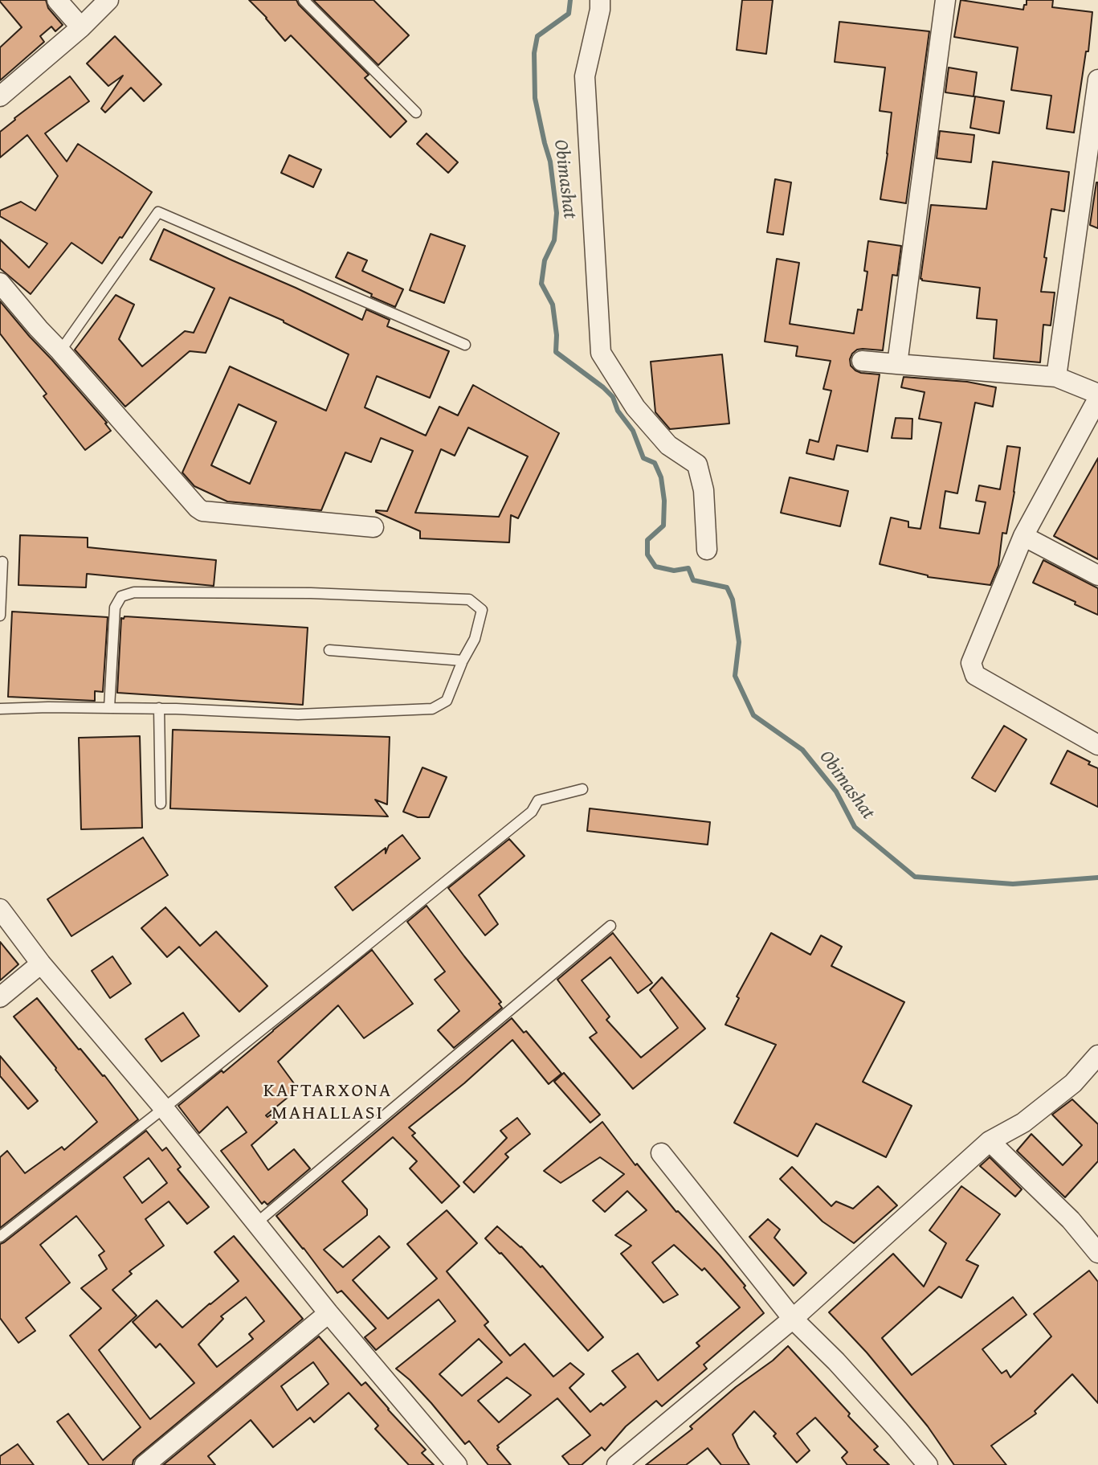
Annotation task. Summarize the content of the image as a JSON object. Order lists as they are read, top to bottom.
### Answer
{
  "districts": ["KAFTARXONA MAHALLASI"],
  "water": ["Obimashat"]
}
